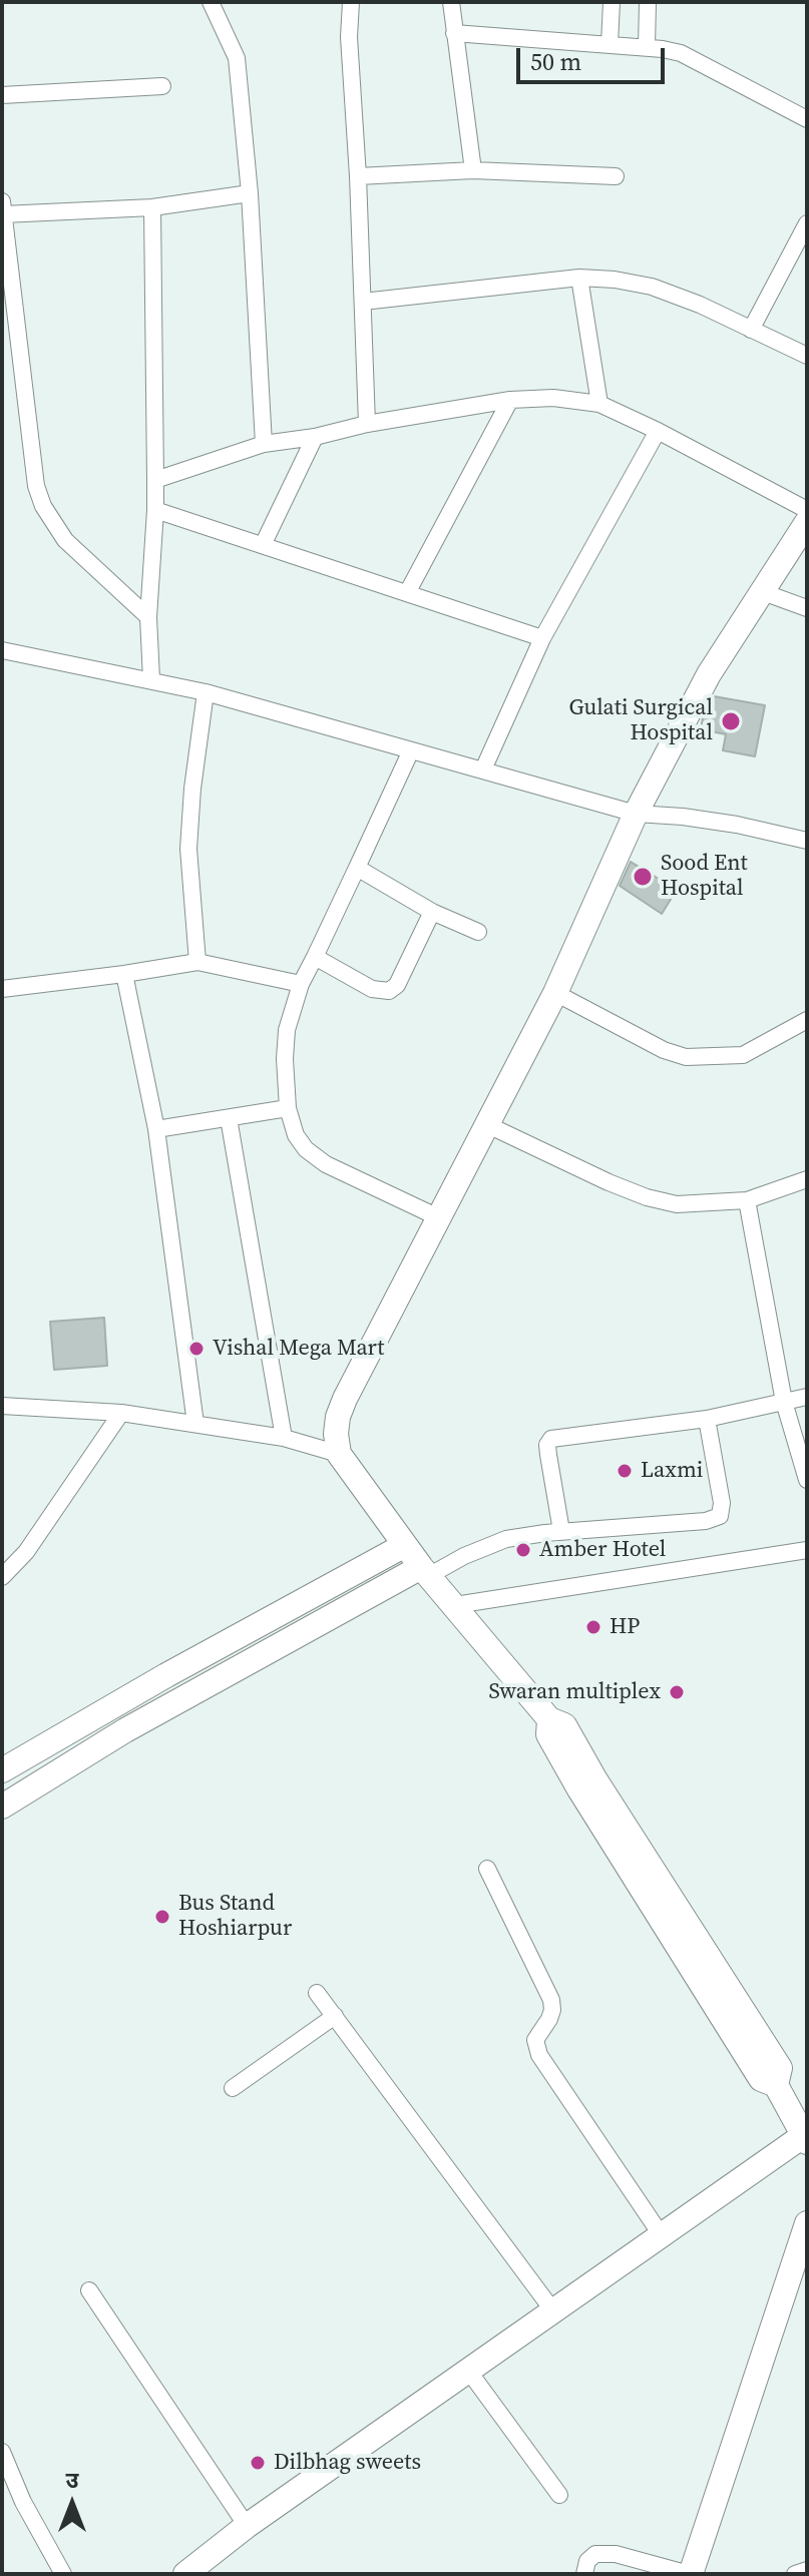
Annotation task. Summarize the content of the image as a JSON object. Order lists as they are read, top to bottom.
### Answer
{
  "places": [
    "Gulati Surgical Hospital",
    "Sood Ent Hospital",
    "Vishal Mega Mart",
    "Laxmi",
    "Amber Hotel",
    "HP",
    "Swaran multiplex",
    "Bus Stand Hoshiarpur",
    "Dilbhag sweets"
  ],
  "scale_bar": "50 m",
  "north": "top"
}
